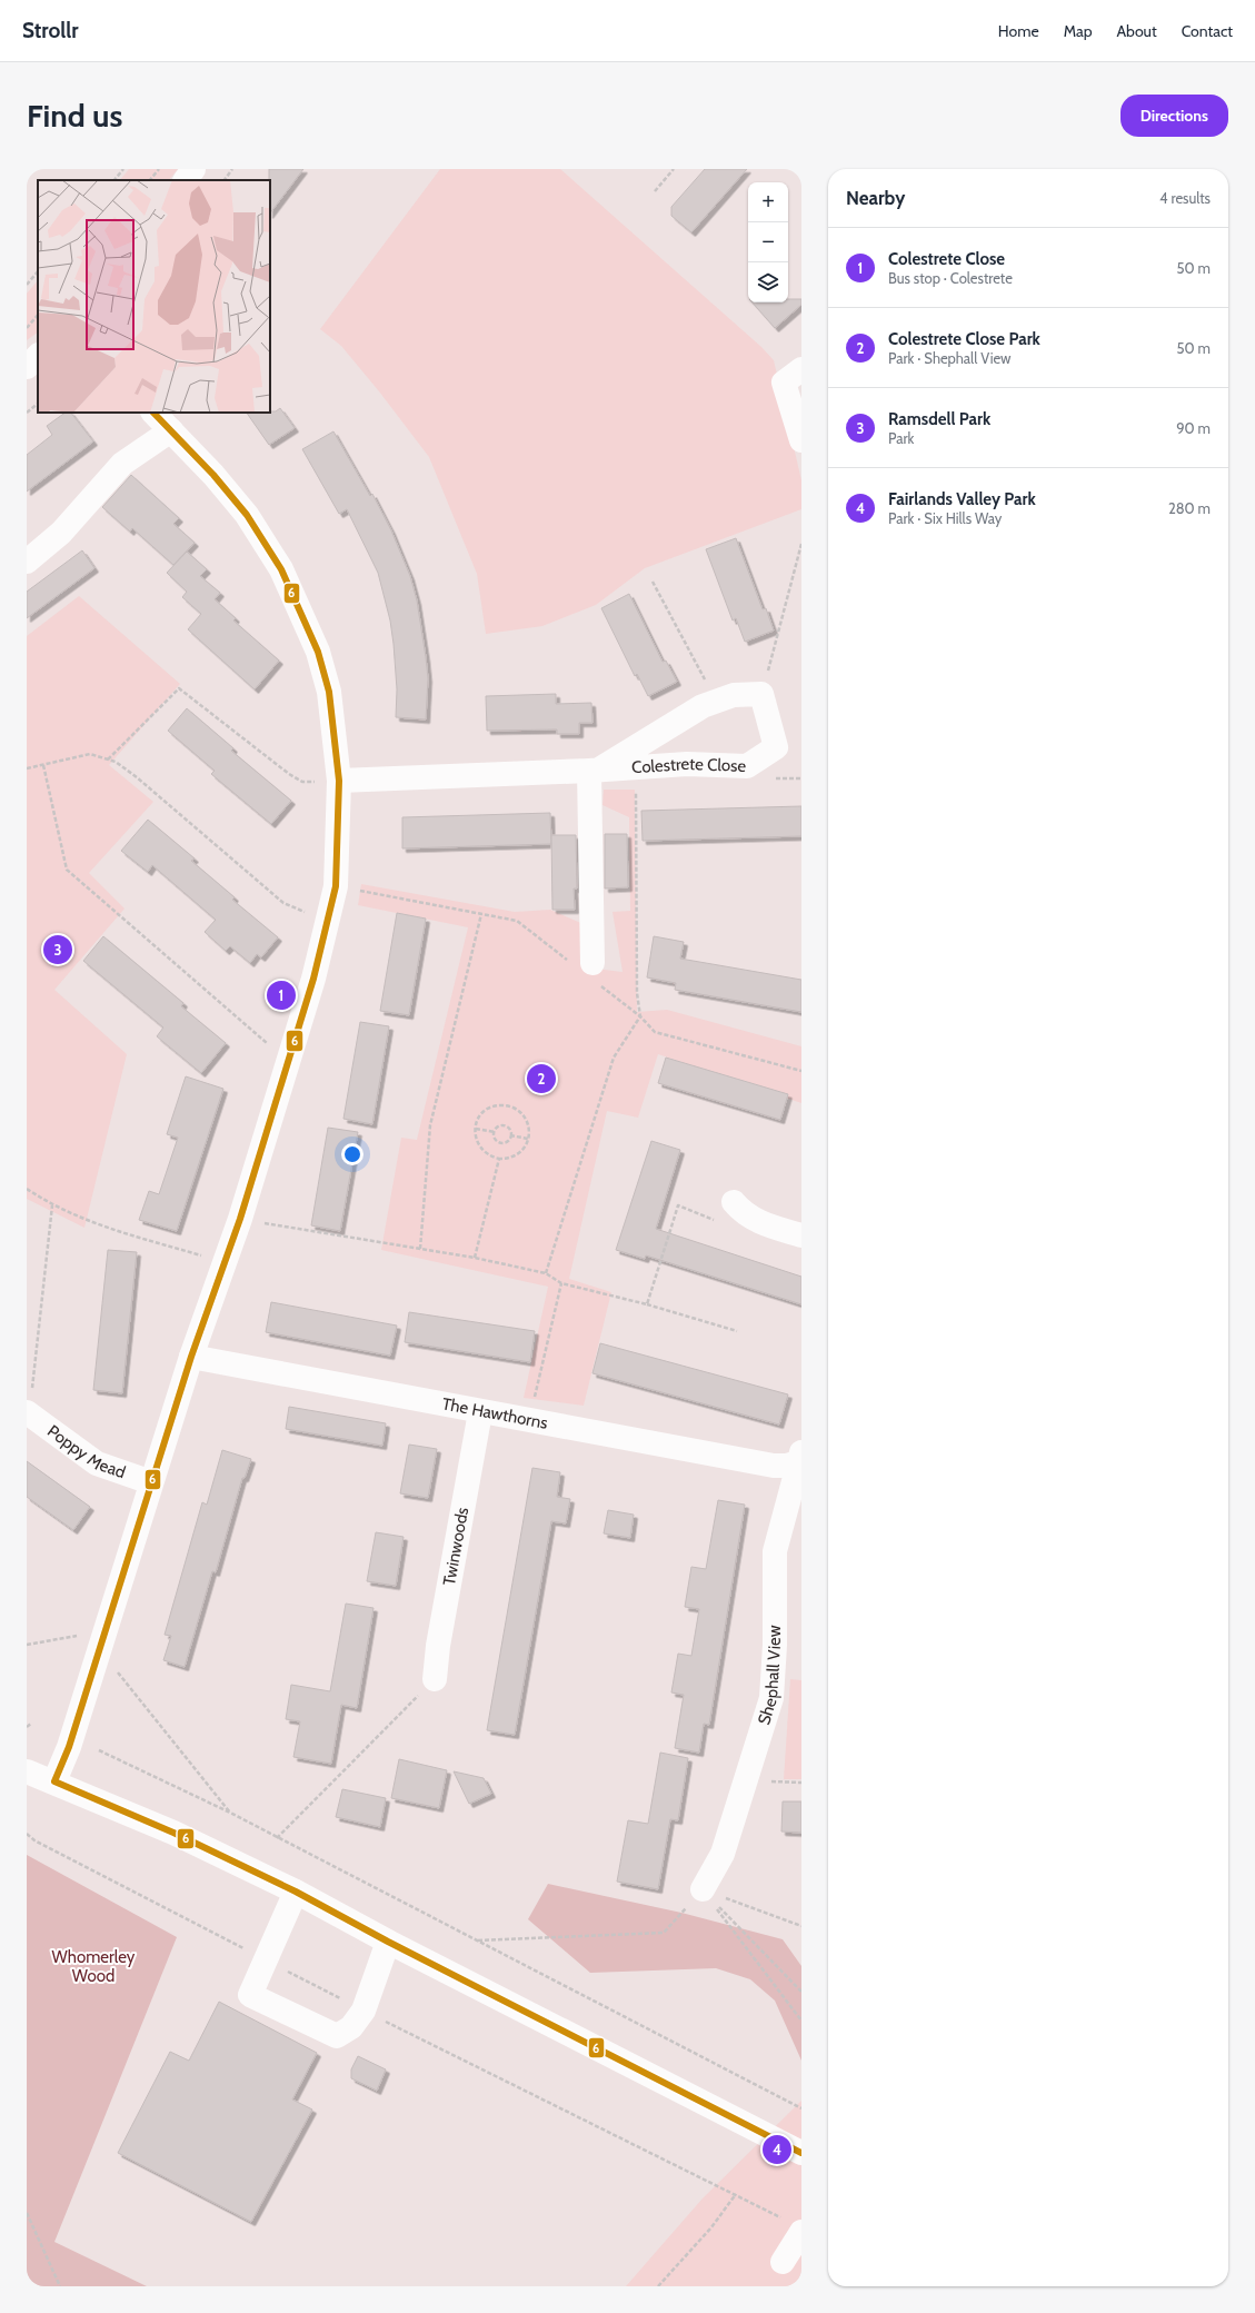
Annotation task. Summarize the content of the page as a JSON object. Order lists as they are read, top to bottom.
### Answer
{
  "streets": {
    "street": [
      "Colestrete Close",
      "The Hawthorns",
      "Poppy Mead",
      "Twinwoods",
      "Shephall View"
    ]
  },
  "crossings": [
    ["The Hawthorns", "Twinwoods"],
    ["The Hawthorns", "Shephall View"]
  ],
  "parks": ["Whomerley Wood"],
  "lines": ["transit line 6"],
  "page": {
    "header": "Strollr",
    "nav": [
      "Home",
      "Map",
      "About",
      "Contact"
    ],
    "buttons": "Directions",
    "title": "Find us",
    "heading": ["Nearby", "4 results"],
    "map_buttons": ["+", "−"],
    "list": [
      {
        "mark": "1",
        "name": "Colestrete Close",
        "note": "Bus stop · Colestrete",
        "value": "50 m"
      },
      {
        "mark": "2",
        "name": "Colestrete Close Park",
        "note": "Park · Shephall View",
        "value": "50 m"
      },
      {
        "mark": "3",
        "name": "Ramsdell Park",
        "note": "Park",
        "value": "90 m"
      },
      {
        "mark": "4",
        "name": "Fairlands Valley Park",
        "note": "Park · Six Hills Way",
        "value": "280 m"
      }
    ],
    "pins": [
      "3",
      "1",
      "2",
      "4"
    ]
  }
}
